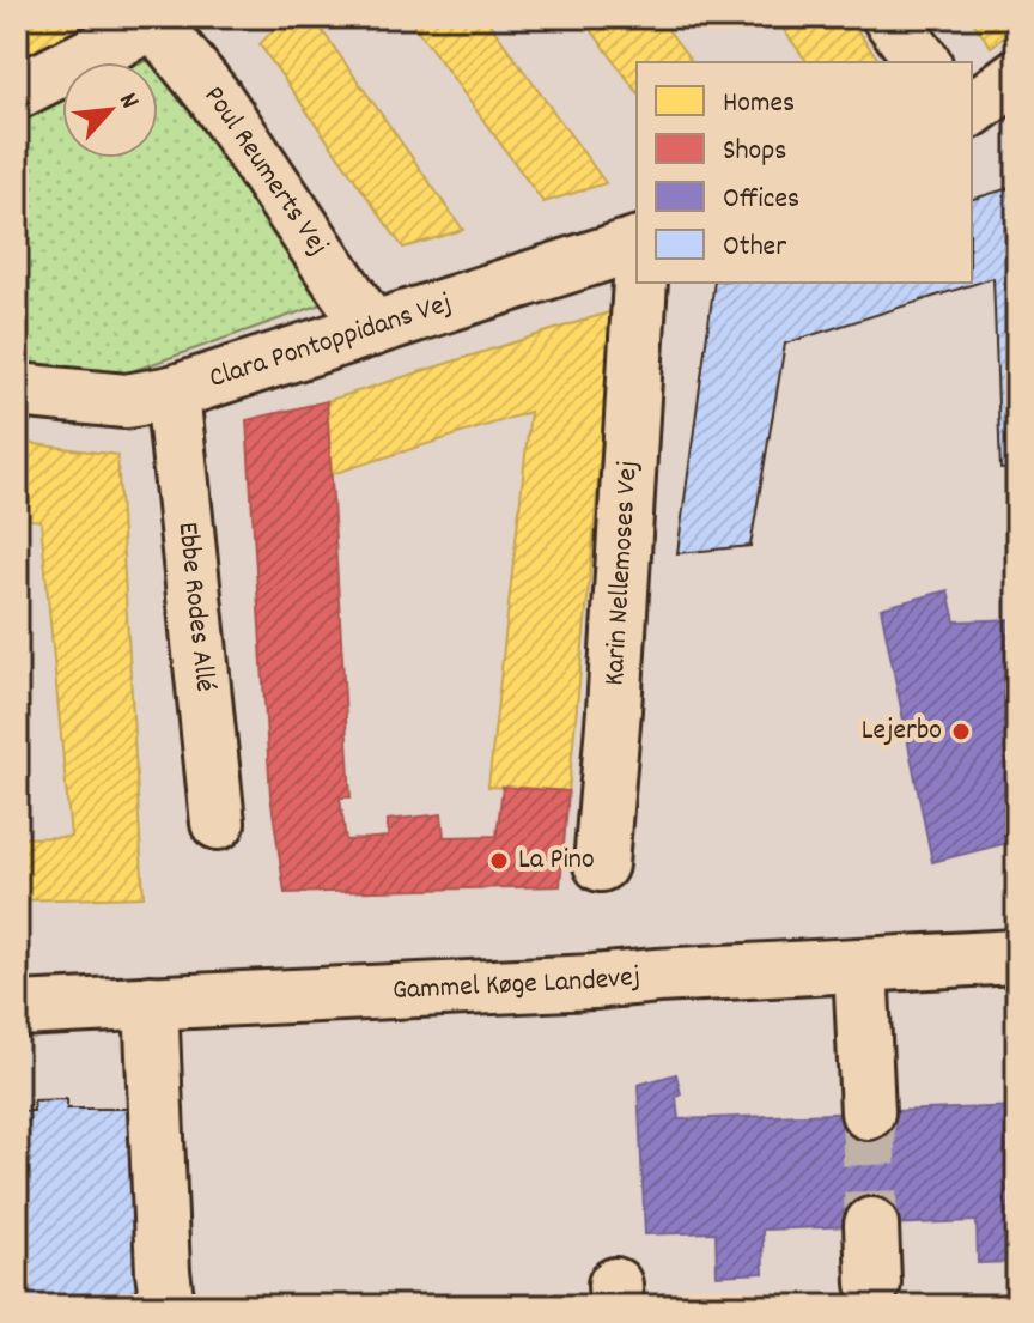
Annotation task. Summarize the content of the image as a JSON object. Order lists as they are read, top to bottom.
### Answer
{
  "streets": {
    "street": [
      "Poul Reumerts Vej",
      "Clara Pontoppidans Vej",
      "Karin Nellemoses Vej",
      "Ebbe Rodes Allé",
      "Gammel Køge Landevej"
    ]
  },
  "crossings": [
    ["Poul Reumerts Vej", "Clara Pontoppidans Vej"],
    ["Clara Pontoppidans Vej", "Ebbe Rodes Allé"]
  ],
  "places": ["Lejerbo", "La Pino"],
  "legend": [
    "Homes",
    "Shops",
    "Offices",
    "Other"
  ],
  "north": "top right"
}
